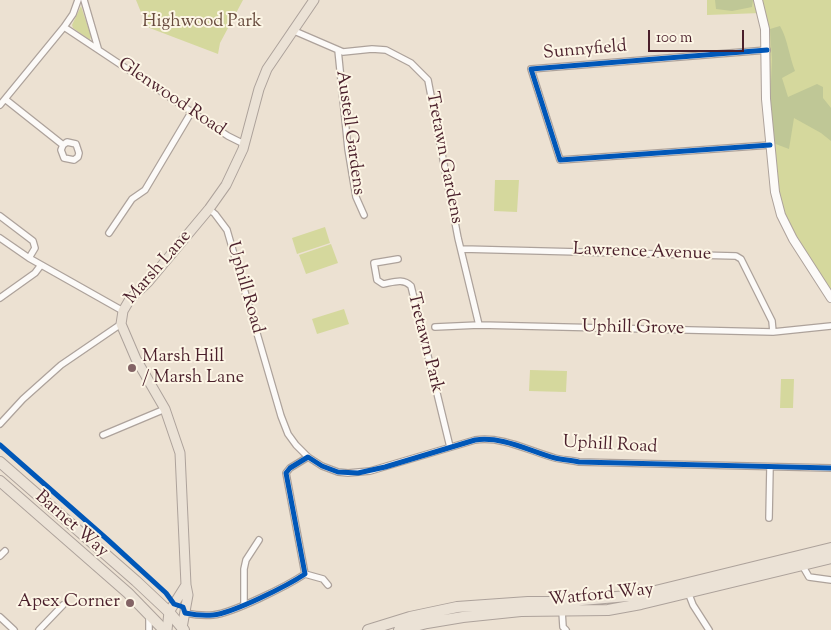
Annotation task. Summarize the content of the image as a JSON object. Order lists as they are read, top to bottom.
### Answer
{
  "streets": {
    "highway": ["Barnet Way", "Watford Way"],
    "main road": ["Marsh Lane"],
    "street": [
      "Sunnyfield",
      "Glenwood Road",
      "Austell Gardens",
      "Tretawn Gardens",
      "Lawrence Avenue",
      "Uphill Road",
      "Uphill Grove",
      "Tretawn Park"
    ]
  },
  "crossings": [
    ["Glenwood Road", "Marsh Lane"],
    ["Austell Gardens", "Tretawn Gardens"],
    ["Tretawn Gardens", "Lawrence Avenue"],
    ["Tretawn Gardens", "Marsh Lane"],
    ["Tretawn Gardens", "Uphill Grove"],
    ["Lawrence Avenue", "Uphill Grove"],
    ["Marsh Lane", "Uphill Road"],
    ["Marsh Lane", "Barnet Way"],
    ["Uphill Road", "Tretawn Park"]
  ],
  "parks": ["Highwood Park"],
  "places": ["Marsh Hill / Marsh Lane", "Apex Corner"],
  "scale_bar": "100 m"
}
